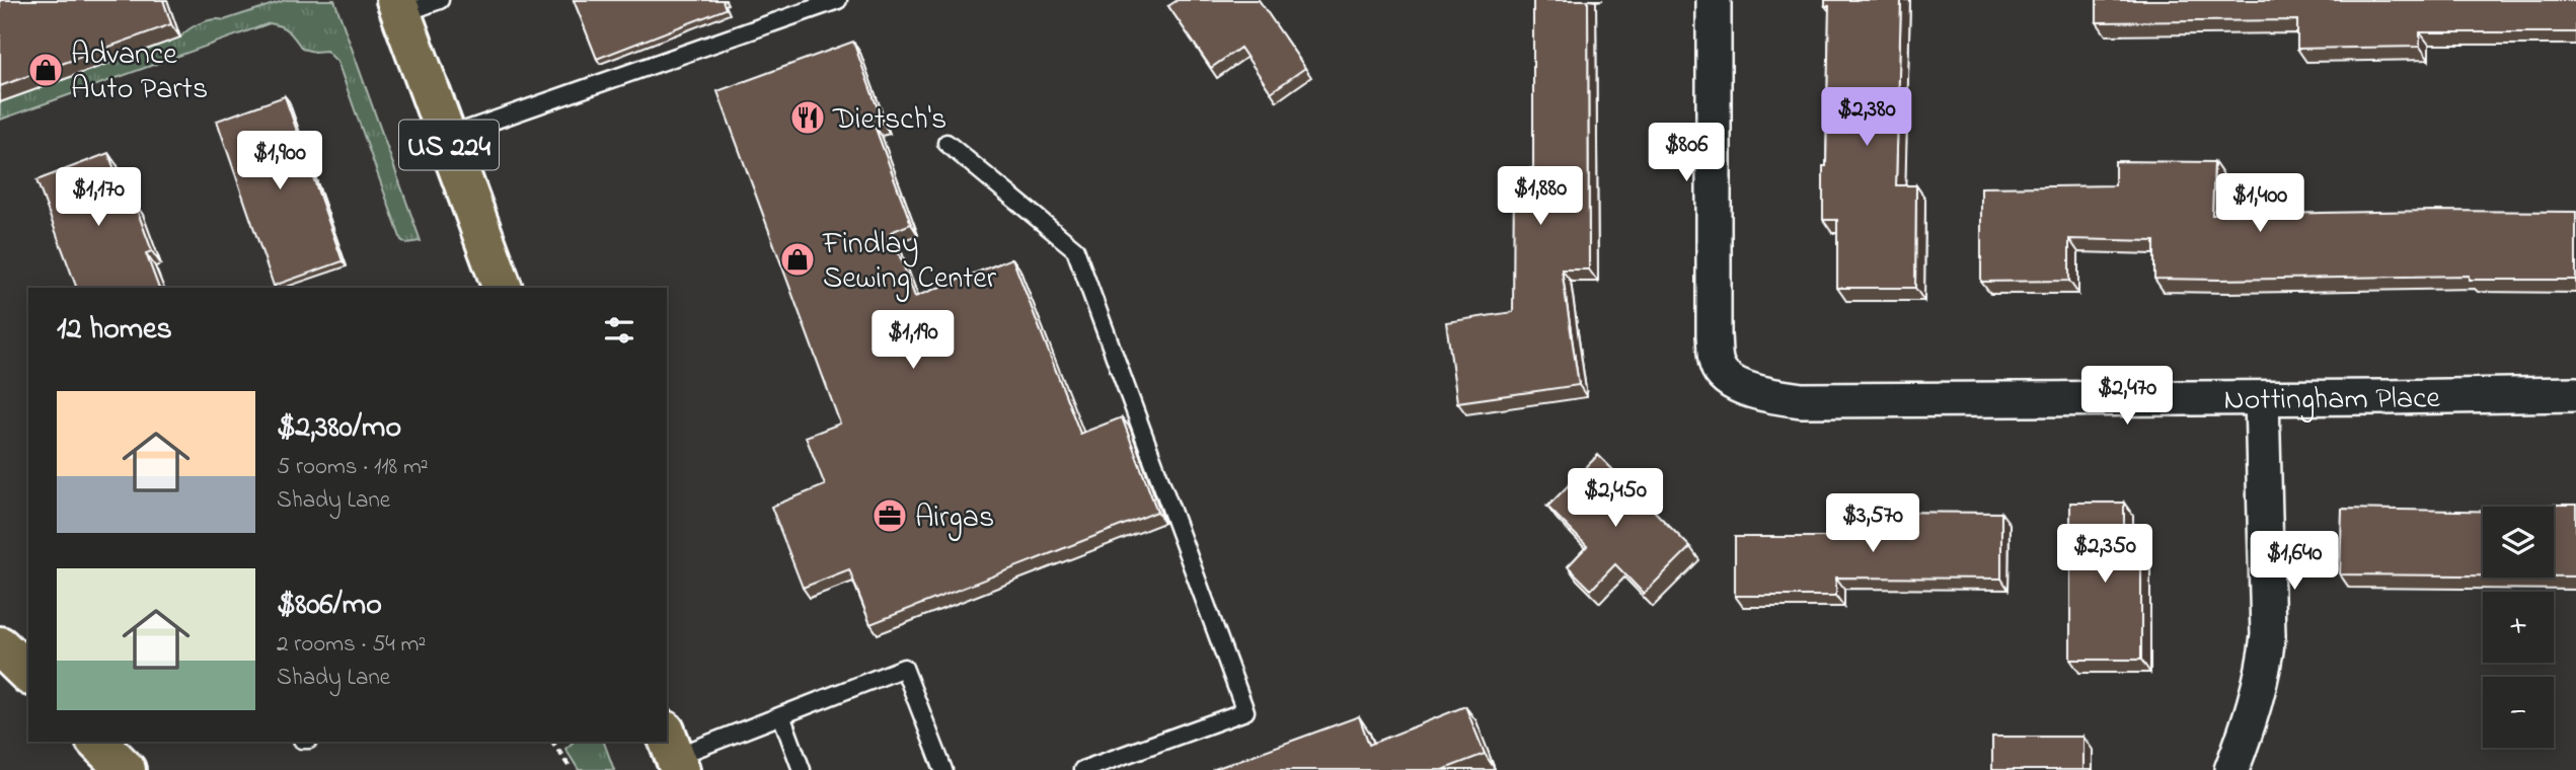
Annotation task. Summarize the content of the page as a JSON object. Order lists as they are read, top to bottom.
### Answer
{
  "streets": {
    "main road": ["US 224"],
    "street": ["Nottingham Place"]
  },
  "places": {
    "shop": ["Advance Auto Parts", "Findlay Sewing Center"],
    "restaurant": ["Dietsch's"],
    "office": ["Airgas"]
  },
  "page": {
    "price": [
      "$2,380",
      "$806",
      "$1,900",
      "$1,880",
      "$1,170",
      "$1,400",
      "$1,190",
      "$2,470",
      "$2,450",
      "$3,570",
      "$2,350",
      "$1,640"
    ],
    "heading": "12 homes",
    "list": [
      {
        "name": "$2,380/mo",
        "note": "5 rooms · 118 m² · Shady Lane"
      },
      {
        "name": "$806/mo",
        "note": "2 rooms · 54 m² · Shady Lane"
      }
    ],
    "map_buttons": ["+", "−"]
  }
}
